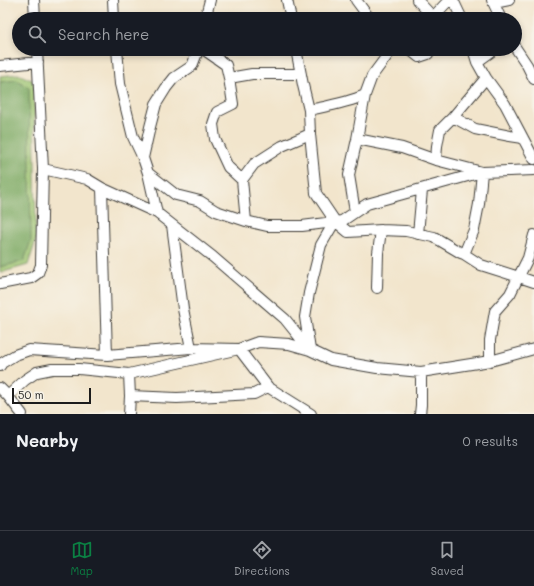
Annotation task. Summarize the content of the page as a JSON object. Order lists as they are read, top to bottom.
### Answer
{
  "scale_bar": "50 m",
  "page": {
    "search": "Search here",
    "scale": "50 m",
    "heading": ["Nearby", "0 results"],
    "nav": ["Map", "Directions", "Saved"]
  }
}
